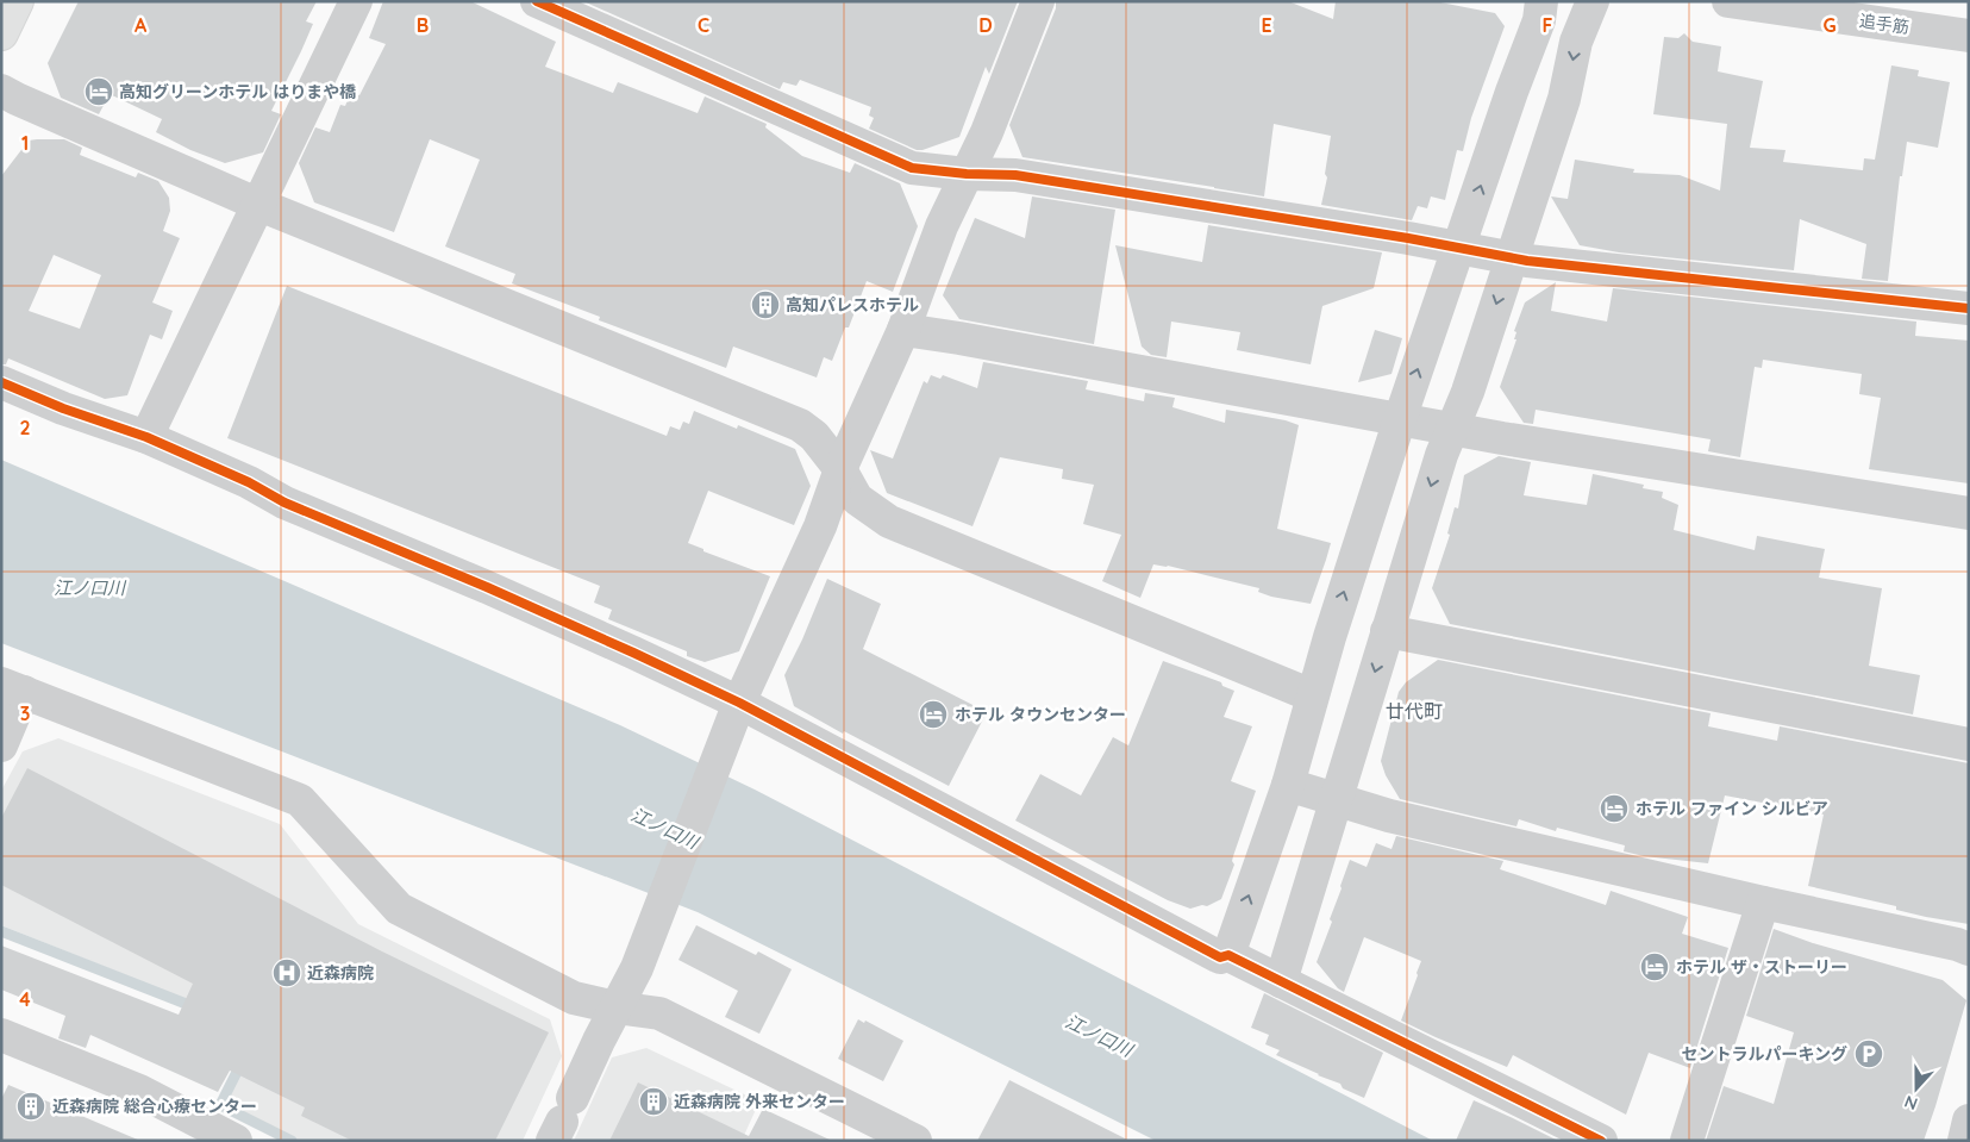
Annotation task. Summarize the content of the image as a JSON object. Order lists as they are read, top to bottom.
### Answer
{
  "streets": {
    "street": ["追手筋"]
  },
  "districts": ["廿代町"],
  "water": ["江ノ口川"],
  "places": {
    "hotel": [
      "高知グリーンホテル はりまや橋",
      "ホテル タウンセンター",
      "ホテル ファイン シルビア",
      "ホテル ザ・ストーリー"
    ],
    "building": ["高知パレスホテル", "近森病院 外来センター", "近森病院 総合心療センター"],
    "hospital": ["近森病院"],
    "parking": ["セントラルパーキング"]
  },
  "north": "bottom",
  "grid": {
    "columns": [
      "A",
      "B",
      "C",
      "D",
      "E",
      "F",
      "G"
    ],
    "rows": [
      "1",
      "2",
      "3",
      "4"
    ]
  }
}
